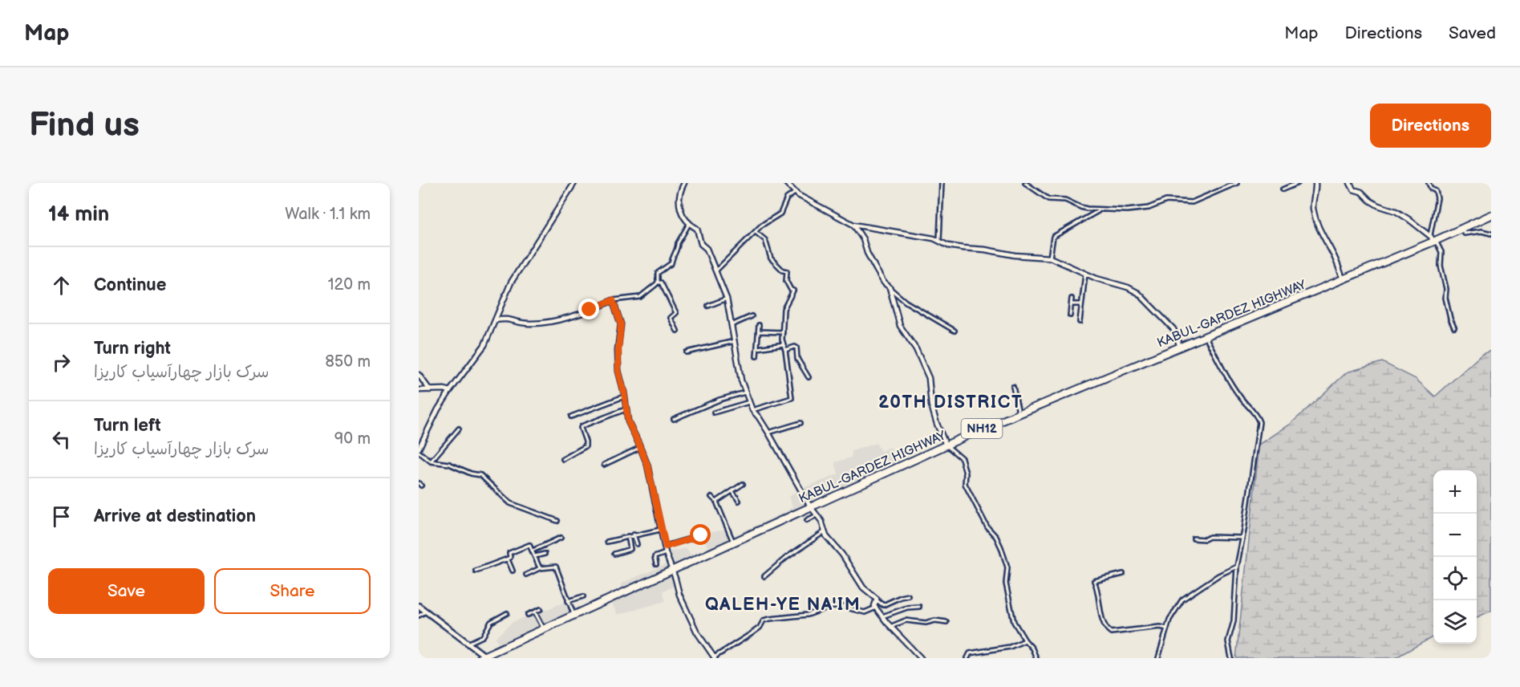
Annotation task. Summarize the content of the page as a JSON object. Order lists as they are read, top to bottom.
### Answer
{
  "streets": {
    "highway": ["KABUL-GARDEZ HIGHWAY", "NH12"]
  },
  "districts": ["20TH DISTRICT", "QALEH-YE NA'IM"],
  "page": {
    "header": "Map",
    "nav": ["Map", "Directions", "Saved"],
    "buttons": [
      "Directions",
      ["Save", "Share"]
    ],
    "title": "Find us",
    "heading": ["14 min", "Walk · 1.1 km"],
    "list": [
      ["Continue", "120 m"],
      ["Turn right", "سرک بازار چهارآسیاب کاریزا", "850 m"],
      ["Turn left", "سرک بازار چهارآسیاب کاریزا", "90 m"],
      "Arrive at destination"
    ],
    "map_buttons": ["+", "−"]
  }
}
